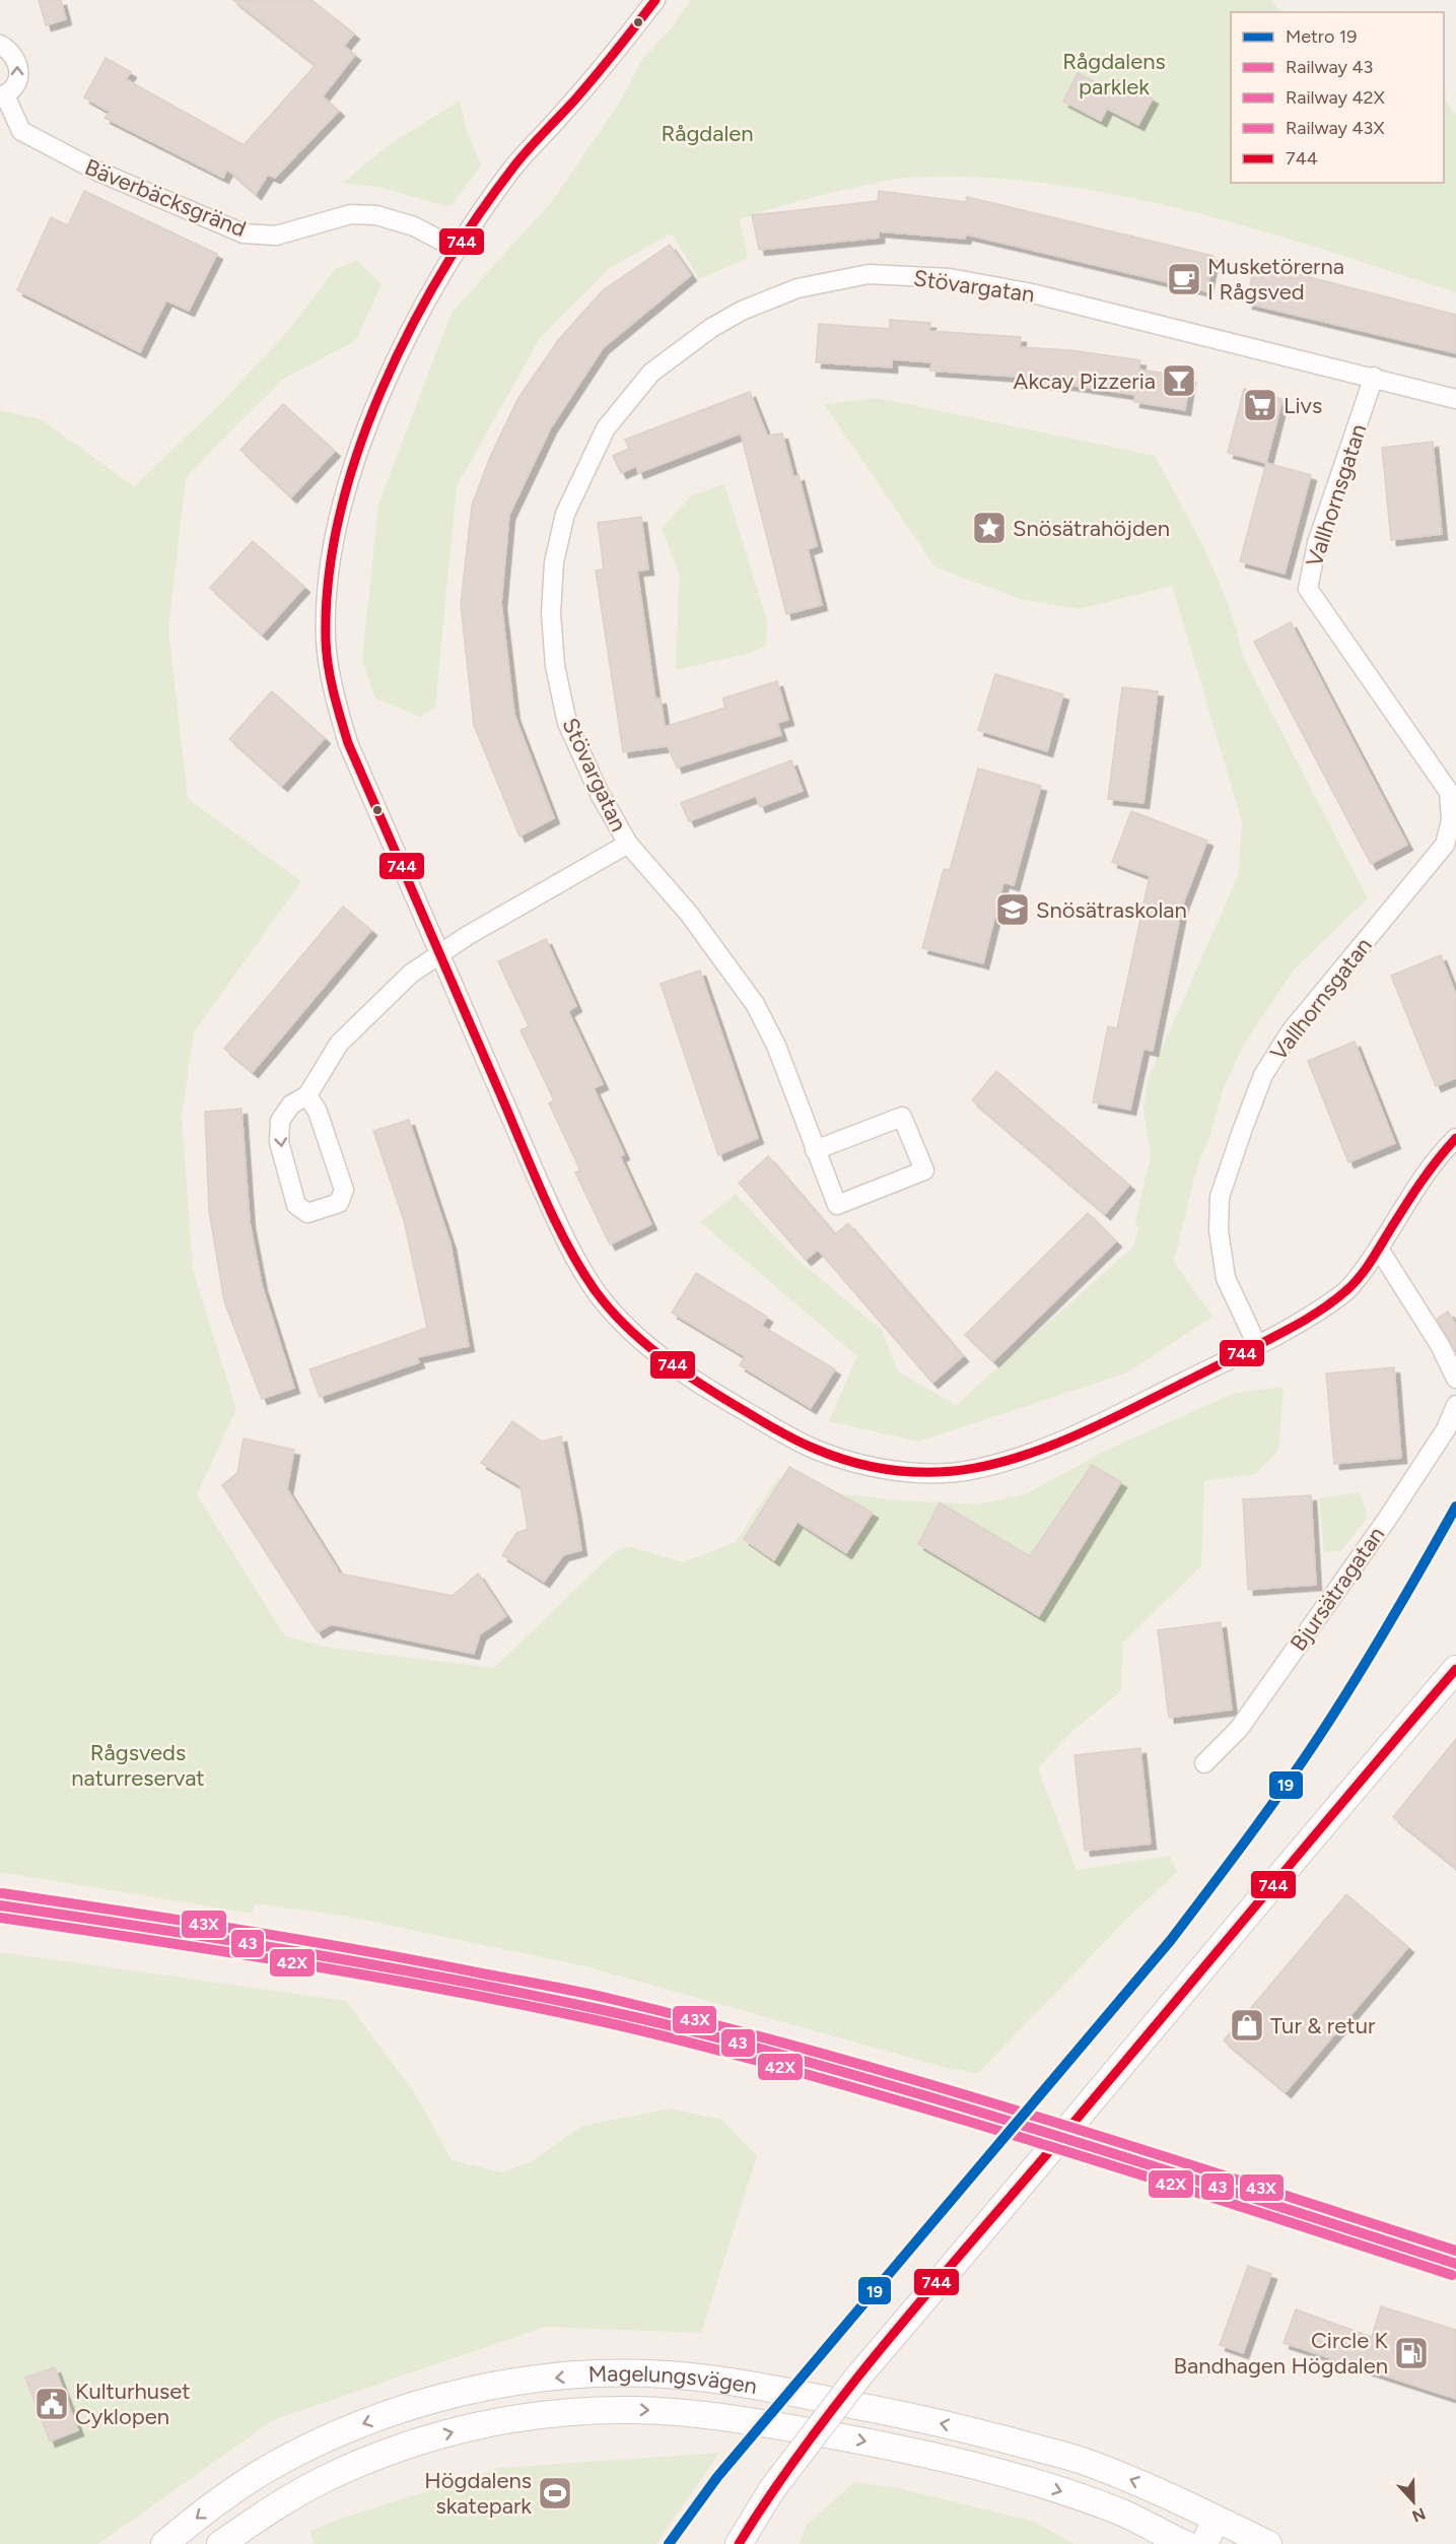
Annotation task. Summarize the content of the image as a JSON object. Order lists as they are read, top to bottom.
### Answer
{
  "streets": {
    "main road": ["Magelungsvägen"],
    "street": [
      "Bäverbäcksgränd",
      "Stövargatan",
      "Vallhornsgatan",
      "Bjursätragatan"
    ]
  },
  "crossings": [
    ["Stövargatan", "Vallhornsgatan"]
  ],
  "parks": ["Rågdalens parklek", "Rågdalen", "Rågsveds naturreservat"],
  "places": {
    "cafe": ["Musketörerna I Rågsved"],
    "bar": ["Akcay Pizzeria"],
    "supermarket": ["Livs"],
    "place": ["Snösätrahöjden"],
    "school or university": ["Snösätraskolan"],
    "shop": ["Tur & retur"],
    "fuel station": ["Circle K Bandhagen Högdalen"],
    "public building": ["Kulturhuset Cyklopen"],
    "sports": ["Högdalens skatepark"]
  },
  "lines": [
    "transit line 744",
    "metro line 19",
    "rail line 43X",
    "rail line 43",
    "rail line 42X"
  ],
  "legend": [
    "Metro 19",
    "Railway 43",
    "Railway 42X",
    "Railway 43X",
    "744"
  ],
  "north": "bottom"
}
